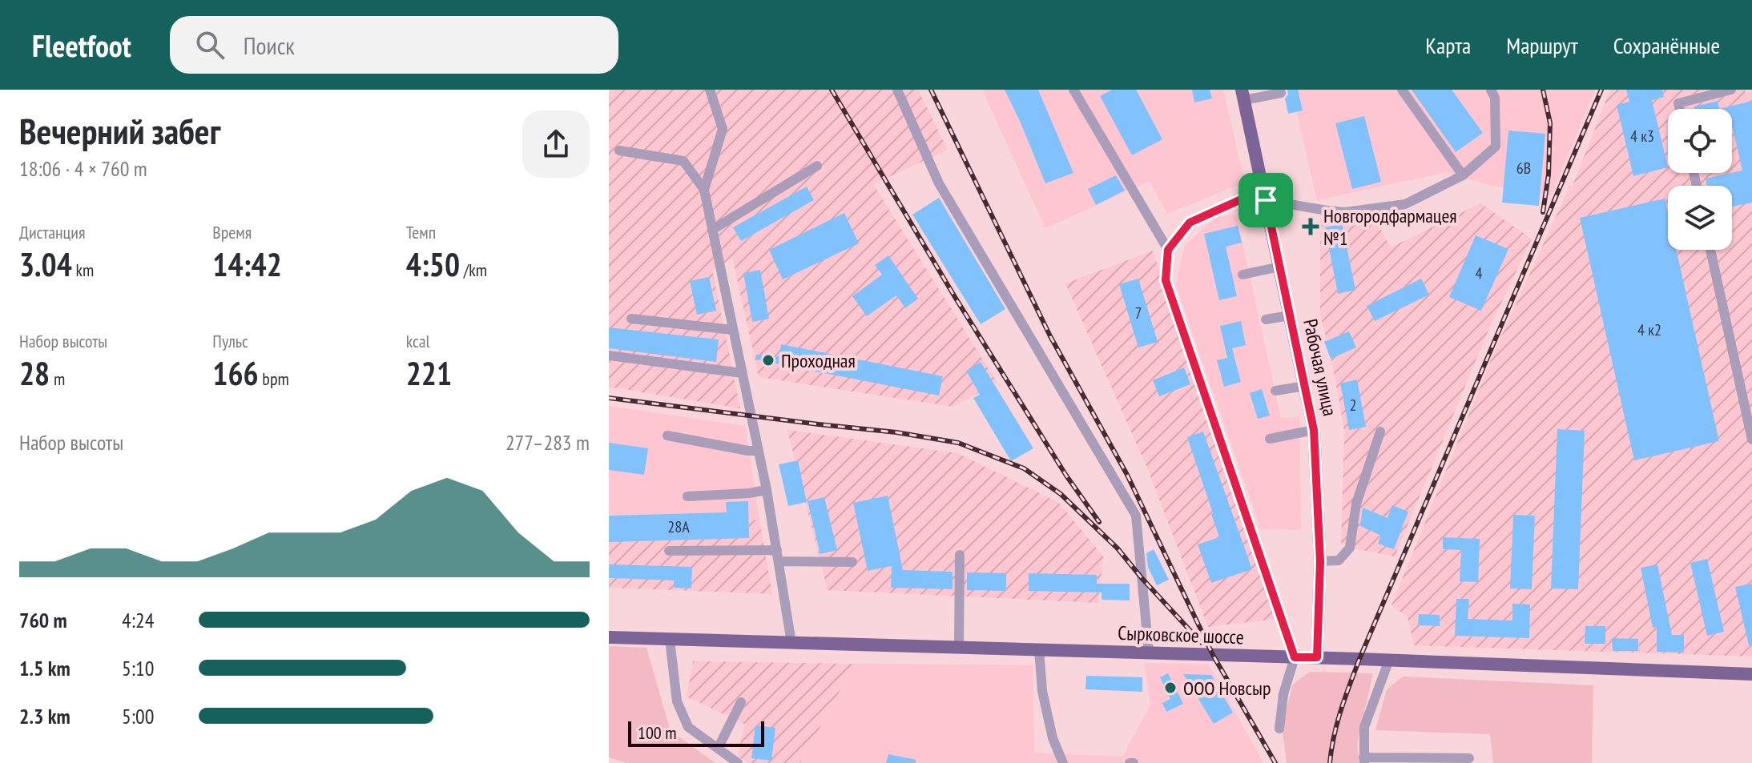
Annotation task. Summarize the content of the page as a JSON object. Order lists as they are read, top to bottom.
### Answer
{
  "streets": {
    "main road": ["Рабочая улица", "Сырковское шоссе"]
  },
  "crossings": [
    ["Рабочая улица", "Сырковское шоссе"]
  ],
  "places": {
    "health": ["Новгородфармацея №1"],
    "other": ["Проходная", "ООО Новсыр"]
  },
  "house_numbers": [
    "4 к3",
    "6В",
    "4",
    "7",
    "4 к2",
    "2",
    "28А"
  ],
  "scale_bar": "100 m",
  "page": {
    "header": "Fleetfoot",
    "search": "Поиск",
    "nav": ["Карта", "Маршрут", "Сохранённые"],
    "heading": ["Вечерний забег", "18:06 · 4 × 760 m"],
    "stats": [
      ["Дистанция", "3.04 km"],
      ["Время", "14:42"],
      ["Темп", "4:50 /km"],
      ["Набор высоты", "28 m"],
      ["Пульс", "166 bpm"],
      ["kcal", "221"]
    ],
    "chart": ["Набор высоты", "277–283 m"],
    "list": [
      {
        "name": "760 m",
        "note": "4:24"
      },
      {
        "name": "1.5 km",
        "note": "5:10"
      },
      {
        "name": "2.3 km",
        "note": "5:00"
      }
    ],
    "scale": "100 m"
  }
}
